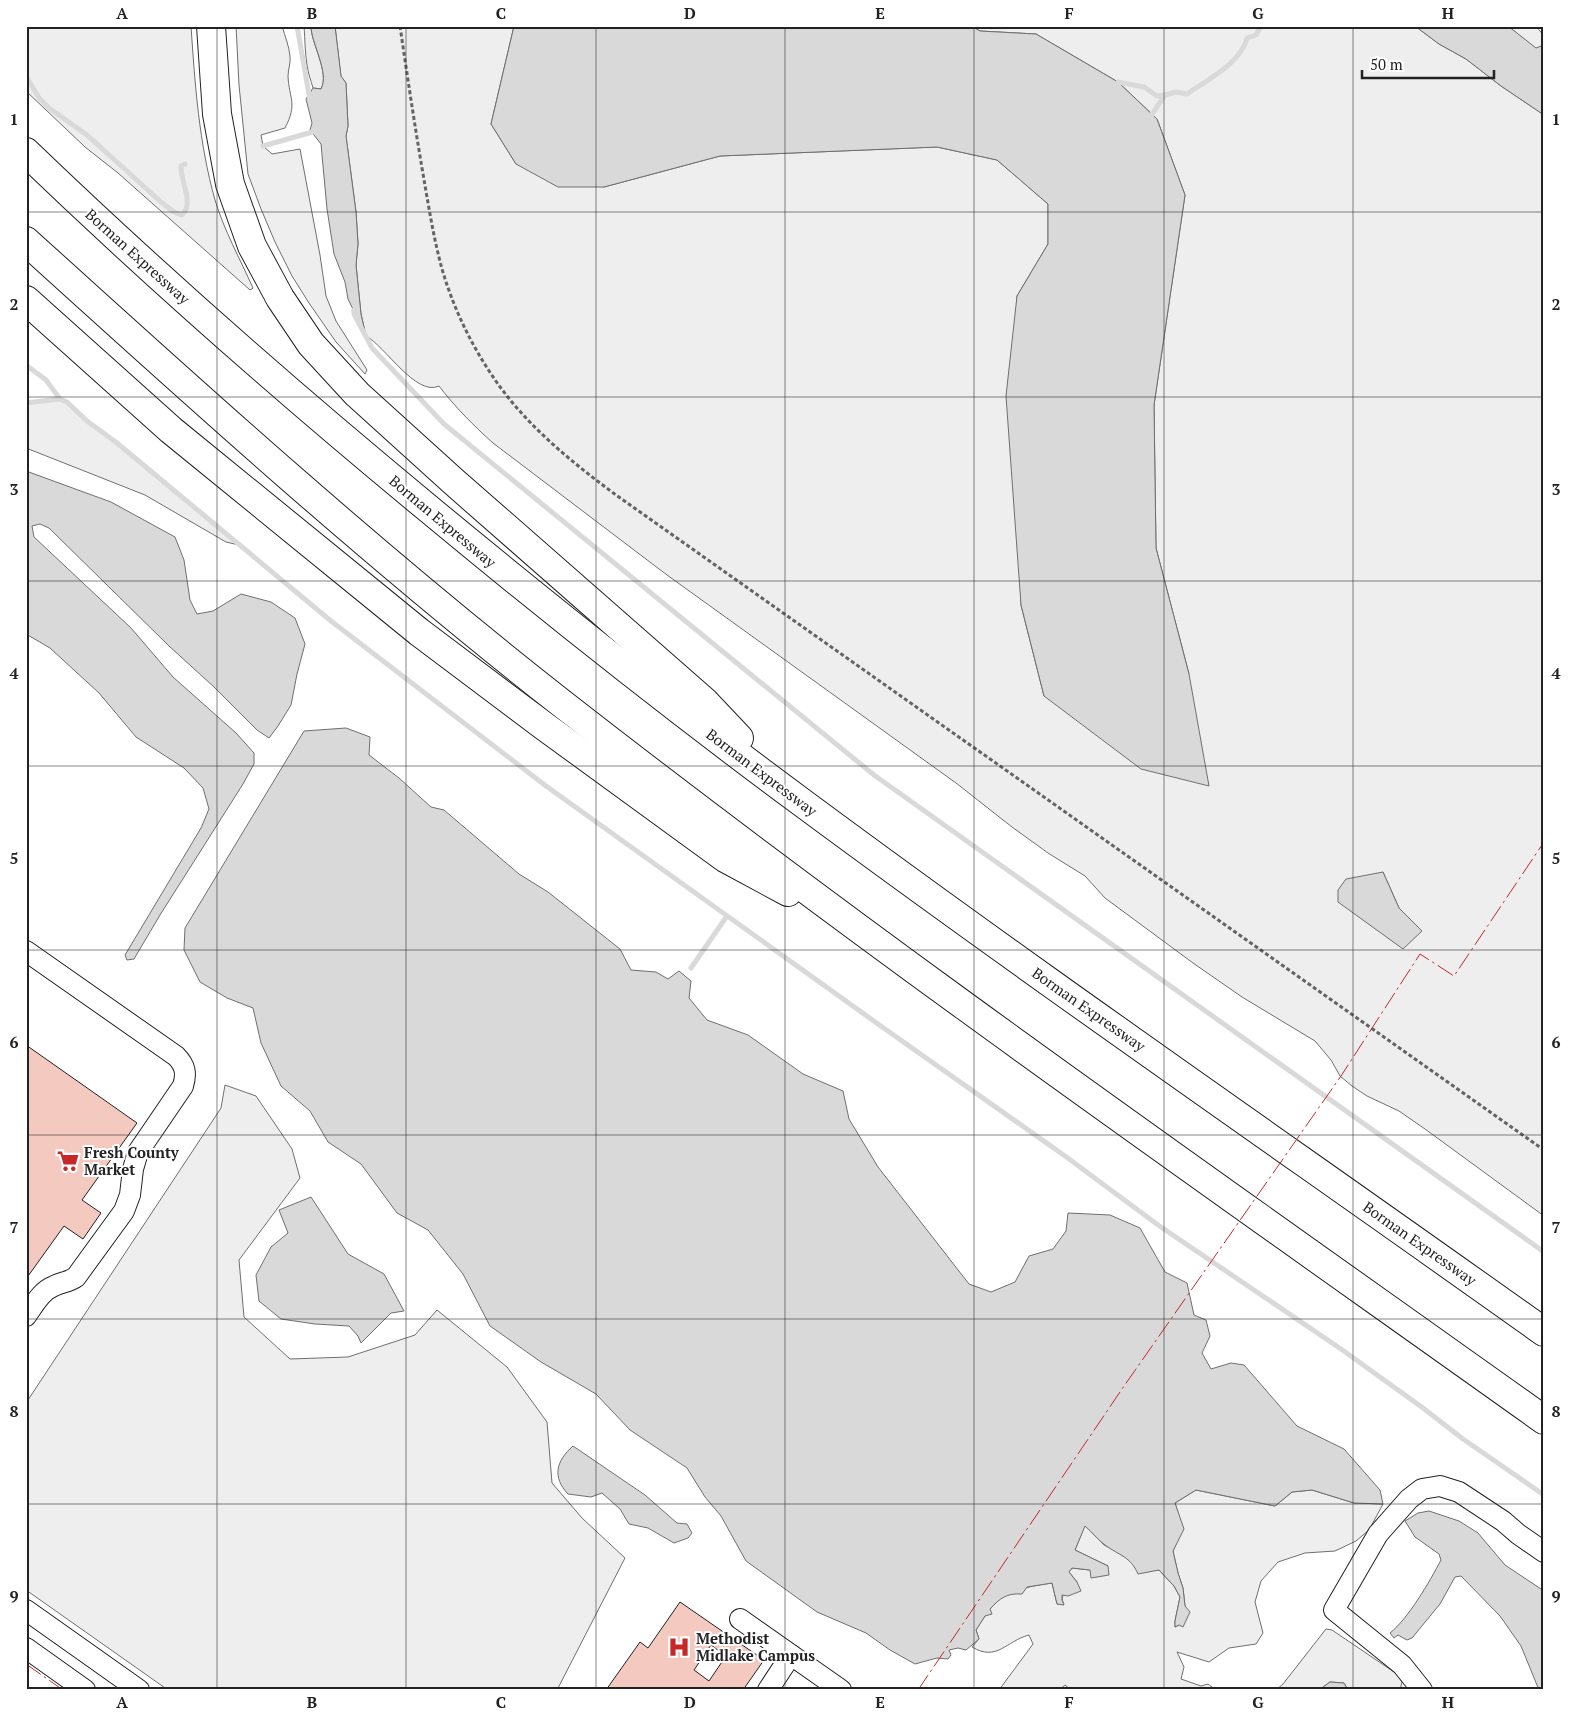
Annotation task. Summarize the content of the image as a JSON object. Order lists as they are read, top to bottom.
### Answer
{
  "streets": {
    "highway": ["Borman Expressway"]
  },
  "places": {
    "supermarket": ["Fresh County Market"],
    "hospital": ["Methodist Midlake Campus"]
  },
  "scale_bar": "50 m",
  "grid": {
    "columns": [
      "A",
      "B",
      "C",
      "D",
      "E",
      "F",
      "G",
      "H"
    ],
    "rows": [
      "1",
      "2",
      "3",
      "4",
      "5",
      "6",
      "7",
      "8",
      "9"
    ]
  }
}
